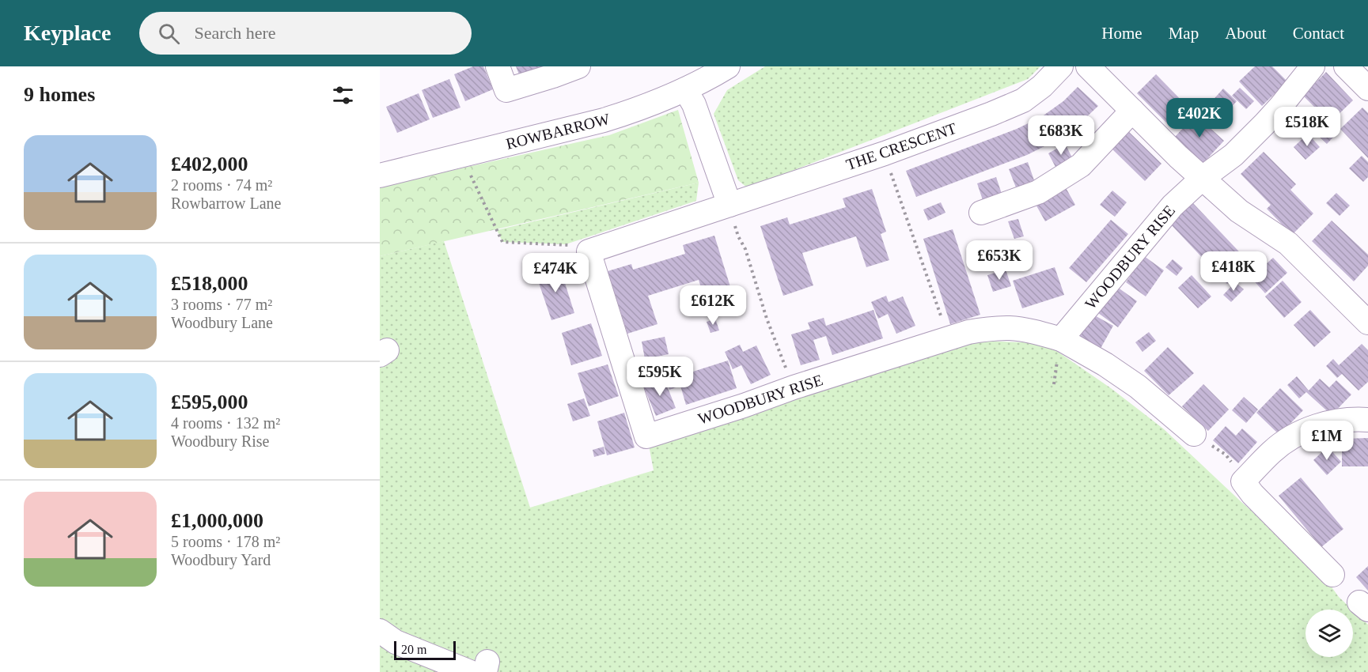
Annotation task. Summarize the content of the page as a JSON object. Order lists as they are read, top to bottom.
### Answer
{
  "streets": {
    "street": ["ROWBARROW", "THE CRESCENT", "WOODBURY RISE"]
  },
  "crossings": [
    ["THE CRESCENT", "WOODBURY RISE"]
  ],
  "scale_bar": "20 m",
  "page": {
    "header": "Keyplace",
    "search": "Search here",
    "nav": [
      "Home",
      "Map",
      "About",
      "Contact"
    ],
    "heading": "9 homes",
    "price": [
      "£402K",
      "£518K",
      "£683K",
      "£653K",
      "£418K",
      "£474K",
      "£612K",
      "£595K",
      "£1M"
    ],
    "list": [
      {
        "name": "£402,000",
        "note": "2 rooms · 74 m² · Rowbarrow Lane"
      },
      {
        "name": "£518,000",
        "note": "3 rooms · 77 m² · Woodbury Lane"
      },
      {
        "name": "£595,000",
        "note": "4 rooms · 132 m² · Woodbury Rise"
      },
      {
        "name": "£1,000,000",
        "note": "5 rooms · 178 m² · Woodbury Yard"
      }
    ],
    "scale": "20 m"
  }
}
